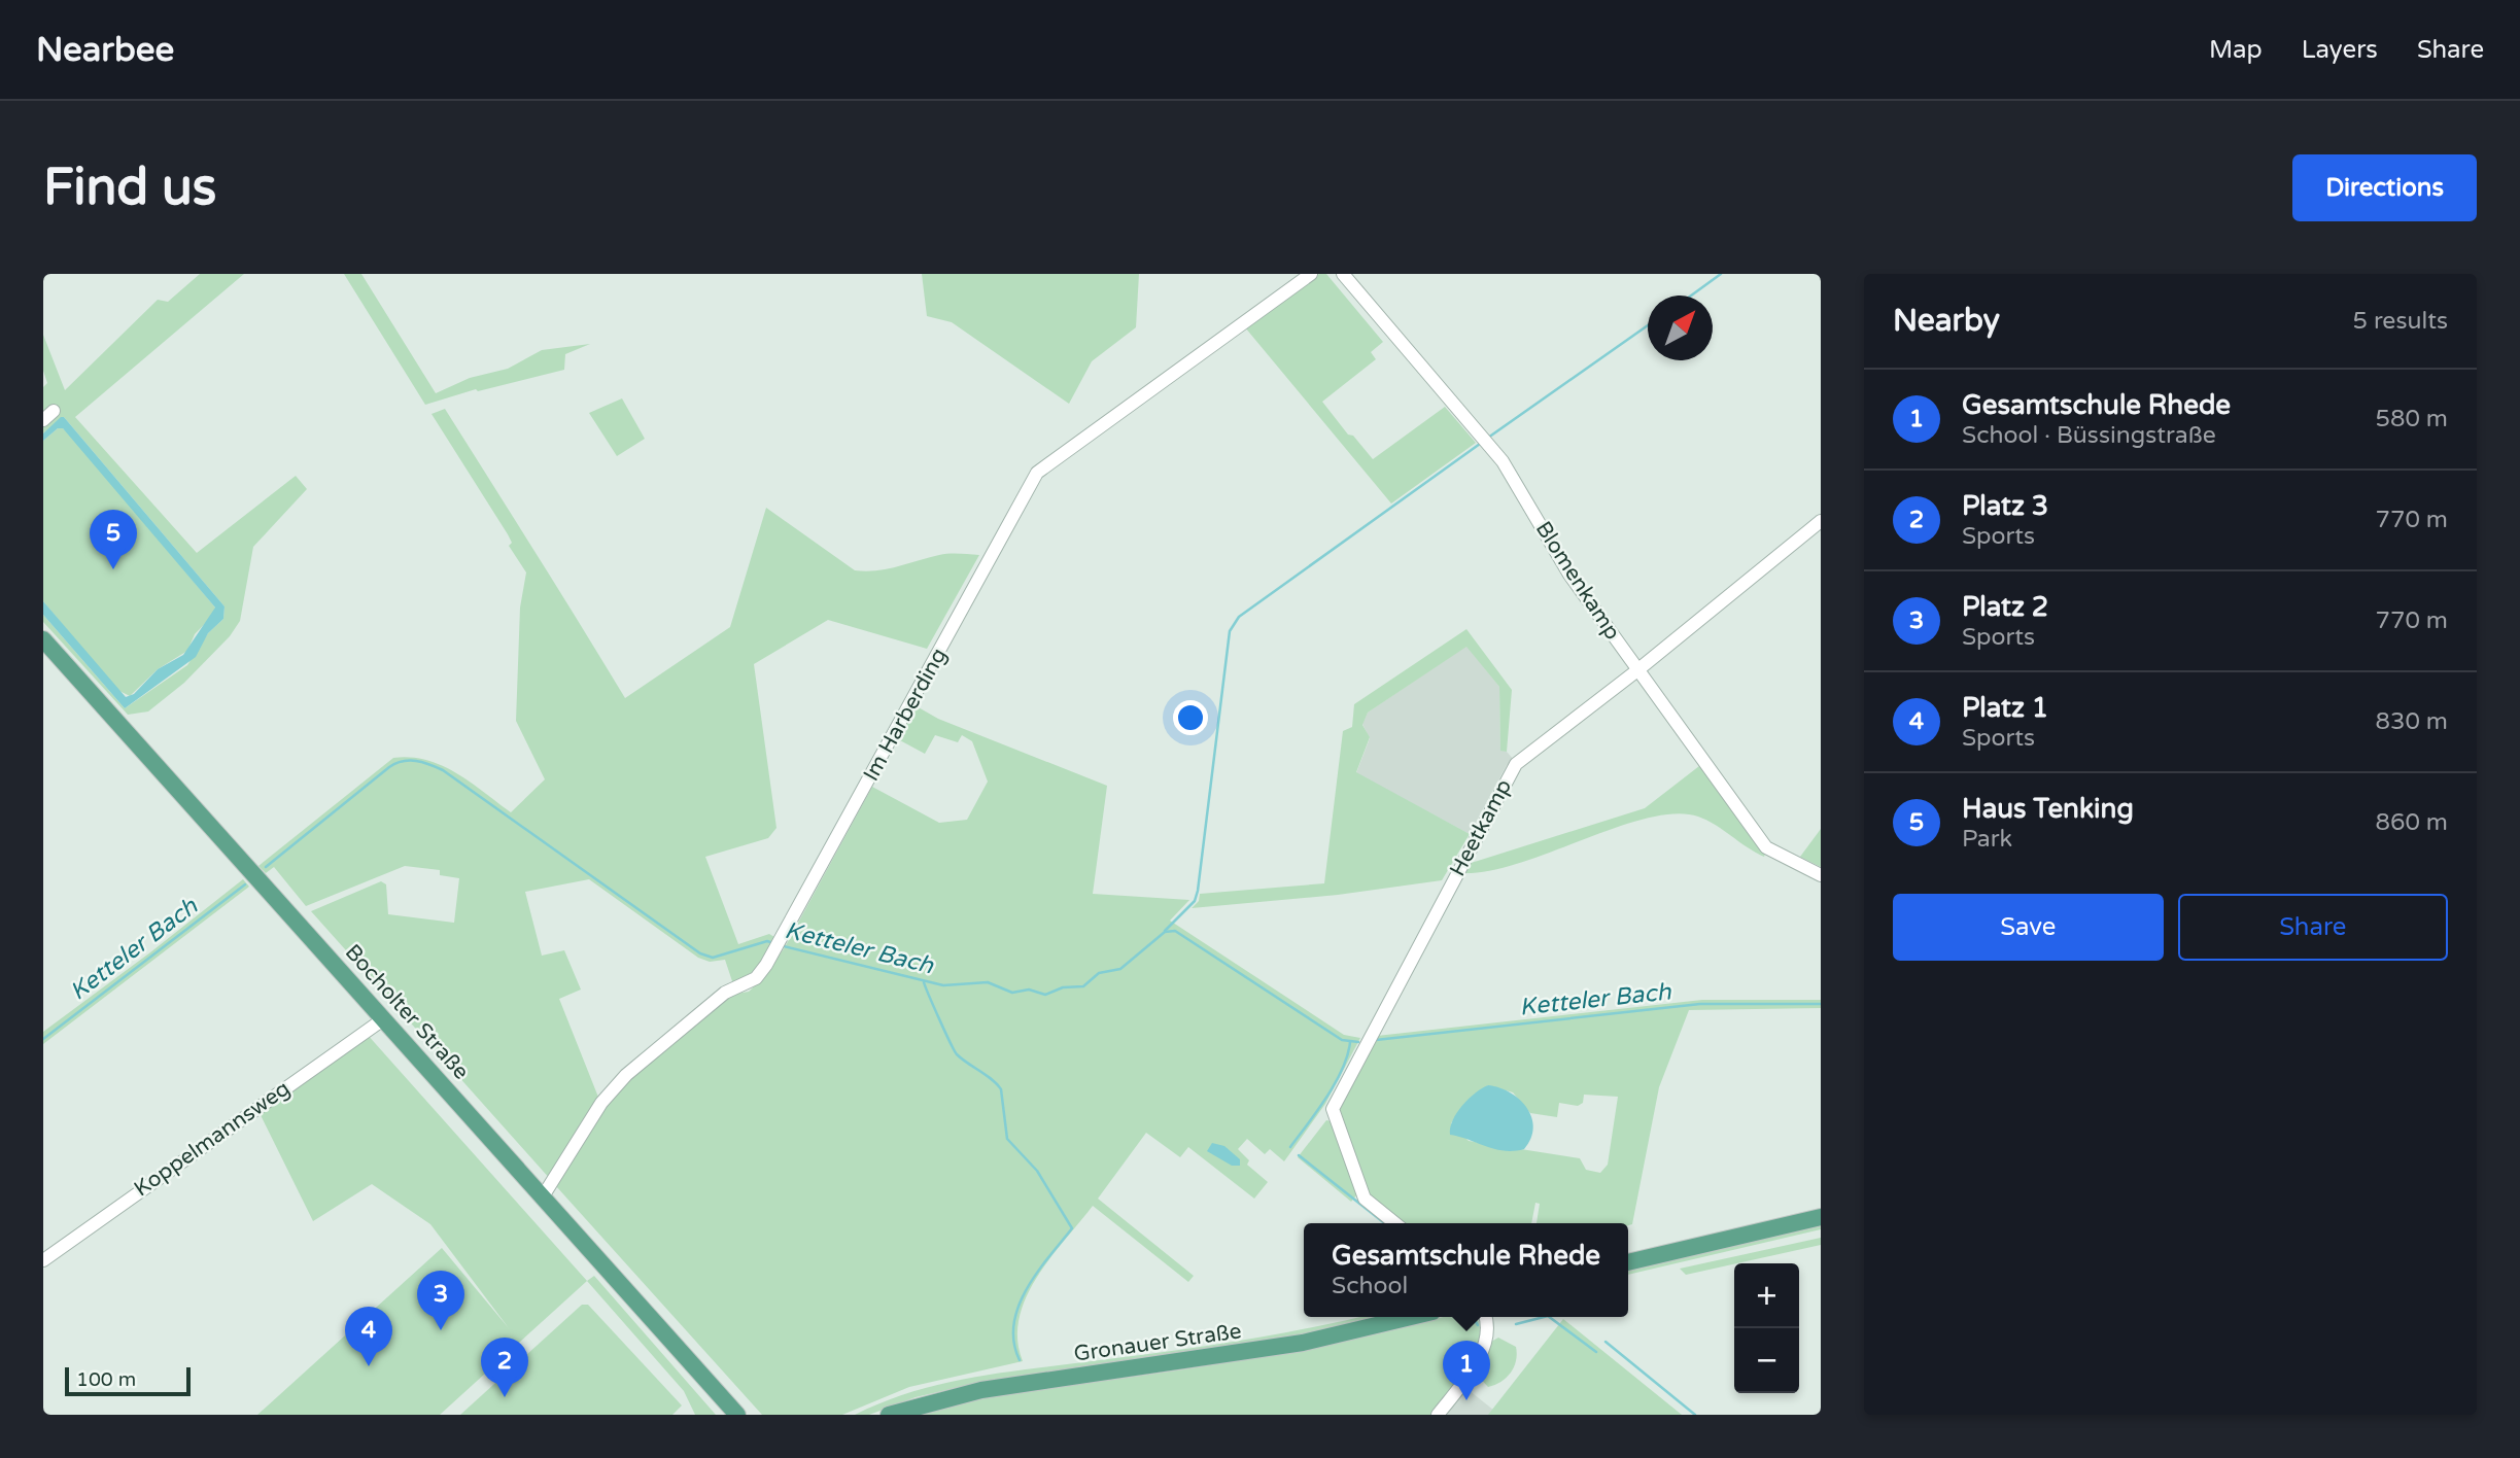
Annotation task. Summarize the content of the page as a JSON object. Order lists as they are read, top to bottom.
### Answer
{
  "streets": {
    "main road": ["Bocholter Straße", "Gronauer Straße"],
    "street": [
      "Blomenkamp",
      "Im Harberding",
      "Heetkamp",
      "Koppelmannsweg"
    ]
  },
  "crossings": [
    ["Blomenkamp", "Heetkamp"],
    ["Im Harberding", "Bocholter Straße"],
    ["Bocholter Straße", "Koppelmannsweg"]
  ],
  "water": ["Ketteler Bach"],
  "scale_bar": "100 m",
  "north": "top right",
  "page": {
    "header": "Nearbee",
    "nav": ["Map", "Layers", "Share"],
    "buttons": [
      "Directions",
      ["Save", "Share"]
    ],
    "title": "Find us",
    "heading": ["Nearby", "5 results"],
    "list": [
      {
        "mark": "1",
        "name": "Gesamtschule Rhede",
        "note": "School · Büssingstraße",
        "value": "580 m"
      },
      {
        "mark": "2",
        "name": "Platz 3",
        "note": "Sports",
        "value": "770 m"
      },
      {
        "mark": "3",
        "name": "Platz 2",
        "note": "Sports",
        "value": "770 m"
      },
      {
        "mark": "4",
        "name": "Platz 1",
        "note": "Sports",
        "value": "830 m"
      },
      {
        "mark": "5",
        "name": "Haus Tenking",
        "note": "Park",
        "value": "860 m"
      }
    ],
    "pins": [
      "5",
      "3",
      "4",
      "2",
      "1"
    ],
    "popup": ["Gesamtschule Rhede", "School"],
    "map_buttons": ["+", "−"],
    "scale": "100 m"
  }
}
